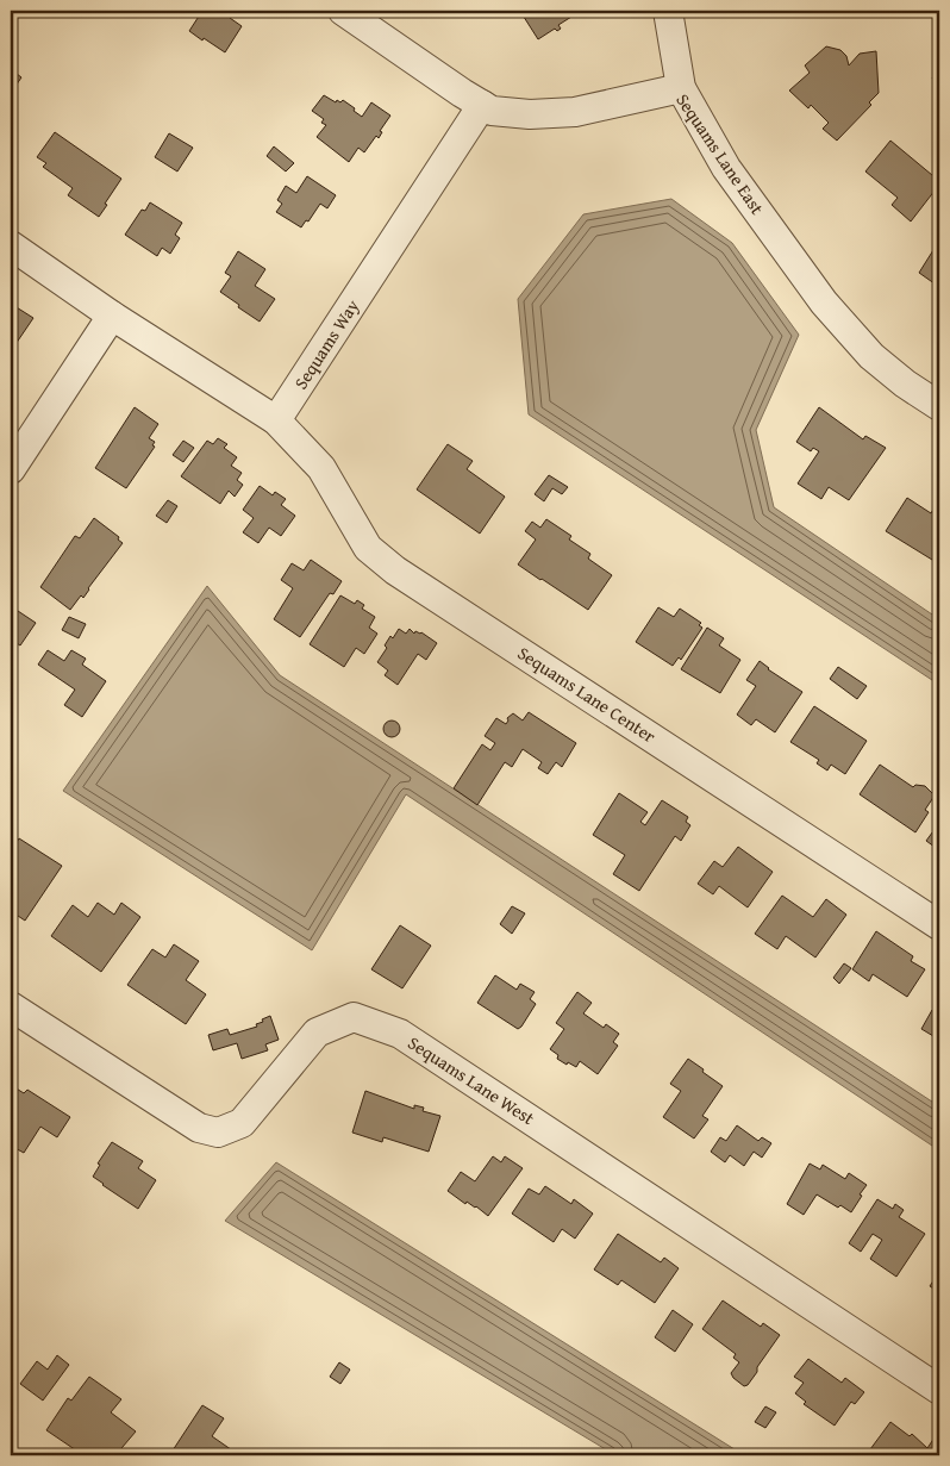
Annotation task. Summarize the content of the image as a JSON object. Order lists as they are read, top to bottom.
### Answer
{
  "streets": {
    "street": [
      "Sequams Lane East",
      "Sequams Way",
      "Sequams Lane Center",
      "Sequams Lane West"
    ]
  },
  "crossings": [
    ["Sequams Lane East", "Sequams Way"],
    ["Sequams Way", "Sequams Lane Center"]
  ]
}
